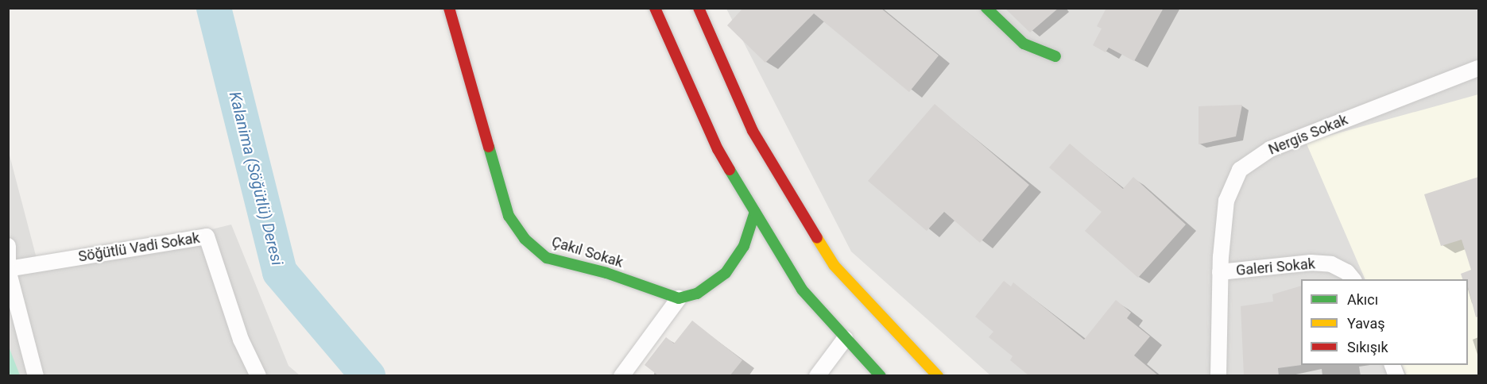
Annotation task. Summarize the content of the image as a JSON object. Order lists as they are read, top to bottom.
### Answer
{
  "streets": {
    "main road": ["Çakıl Sokak"],
    "street": ["Nergis Sokak", "Söğütlü Vadi Sokak", "Galeri Sokak"]
  },
  "crossings": [
    ["Nergis Sokak", "Galeri Sokak"]
  ],
  "water": ["Kalanima (Söğütlü) Deresi"],
  "legend": ["Akıcı", "Yavaş", "Sıkışık"]
}
